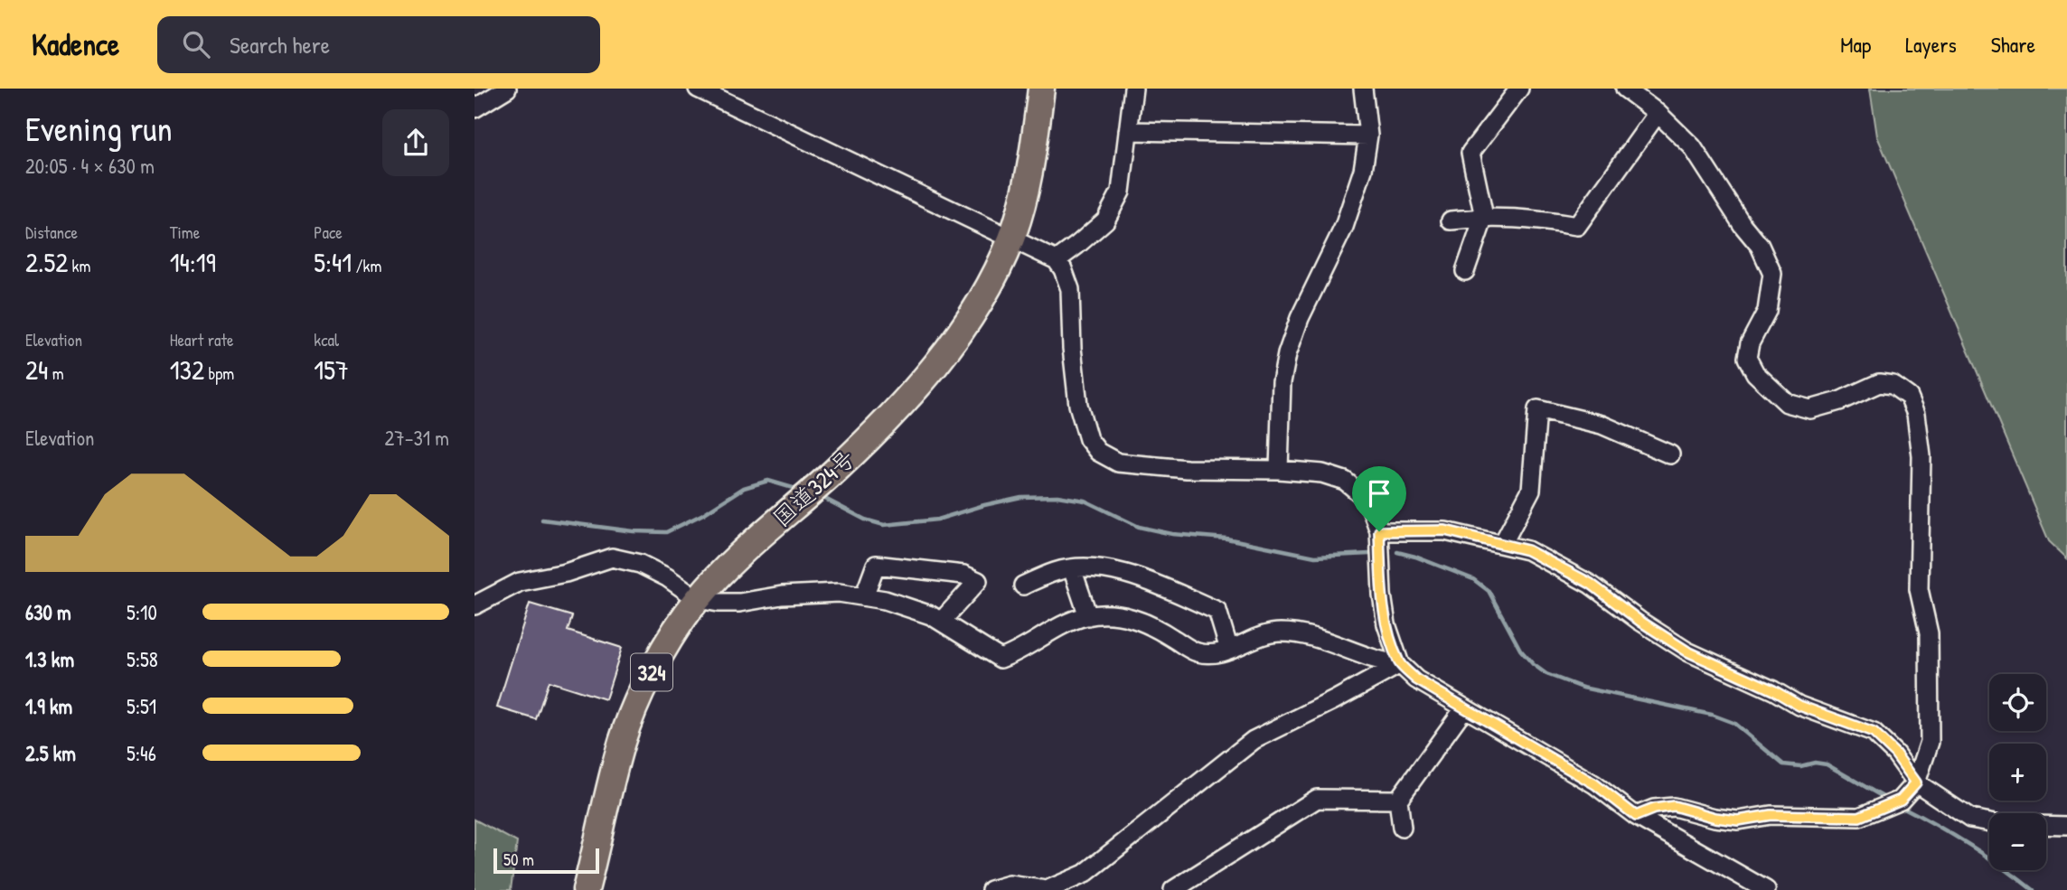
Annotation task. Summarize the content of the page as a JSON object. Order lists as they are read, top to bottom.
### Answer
{
  "streets": {
    "highway": ["国道324号", "324"]
  },
  "scale_bar": "50 m",
  "page": {
    "header": "Kadence",
    "search": "Search here",
    "nav": ["Map", "Layers", "Share"],
    "heading": ["Evening run", "20:05 · 4 × 630 m"],
    "stats": [
      ["Distance", "2.52 km"],
      ["Time", "14:19"],
      ["Pace", "5:41 /km"],
      ["Elevation", "24 m"],
      ["Heart rate", "132 bpm"],
      ["kcal", "157"]
    ],
    "chart": ["Elevation", "27–31 m"],
    "list": [
      {
        "name": "630 m",
        "note": "5:10"
      },
      {
        "name": "1.3 km",
        "note": "5:58"
      },
      {
        "name": "1.9 km",
        "note": "5:51"
      },
      {
        "name": "2.5 km",
        "note": "5:46"
      }
    ],
    "map_buttons": ["+", "−"],
    "scale": "50 m"
  }
}
